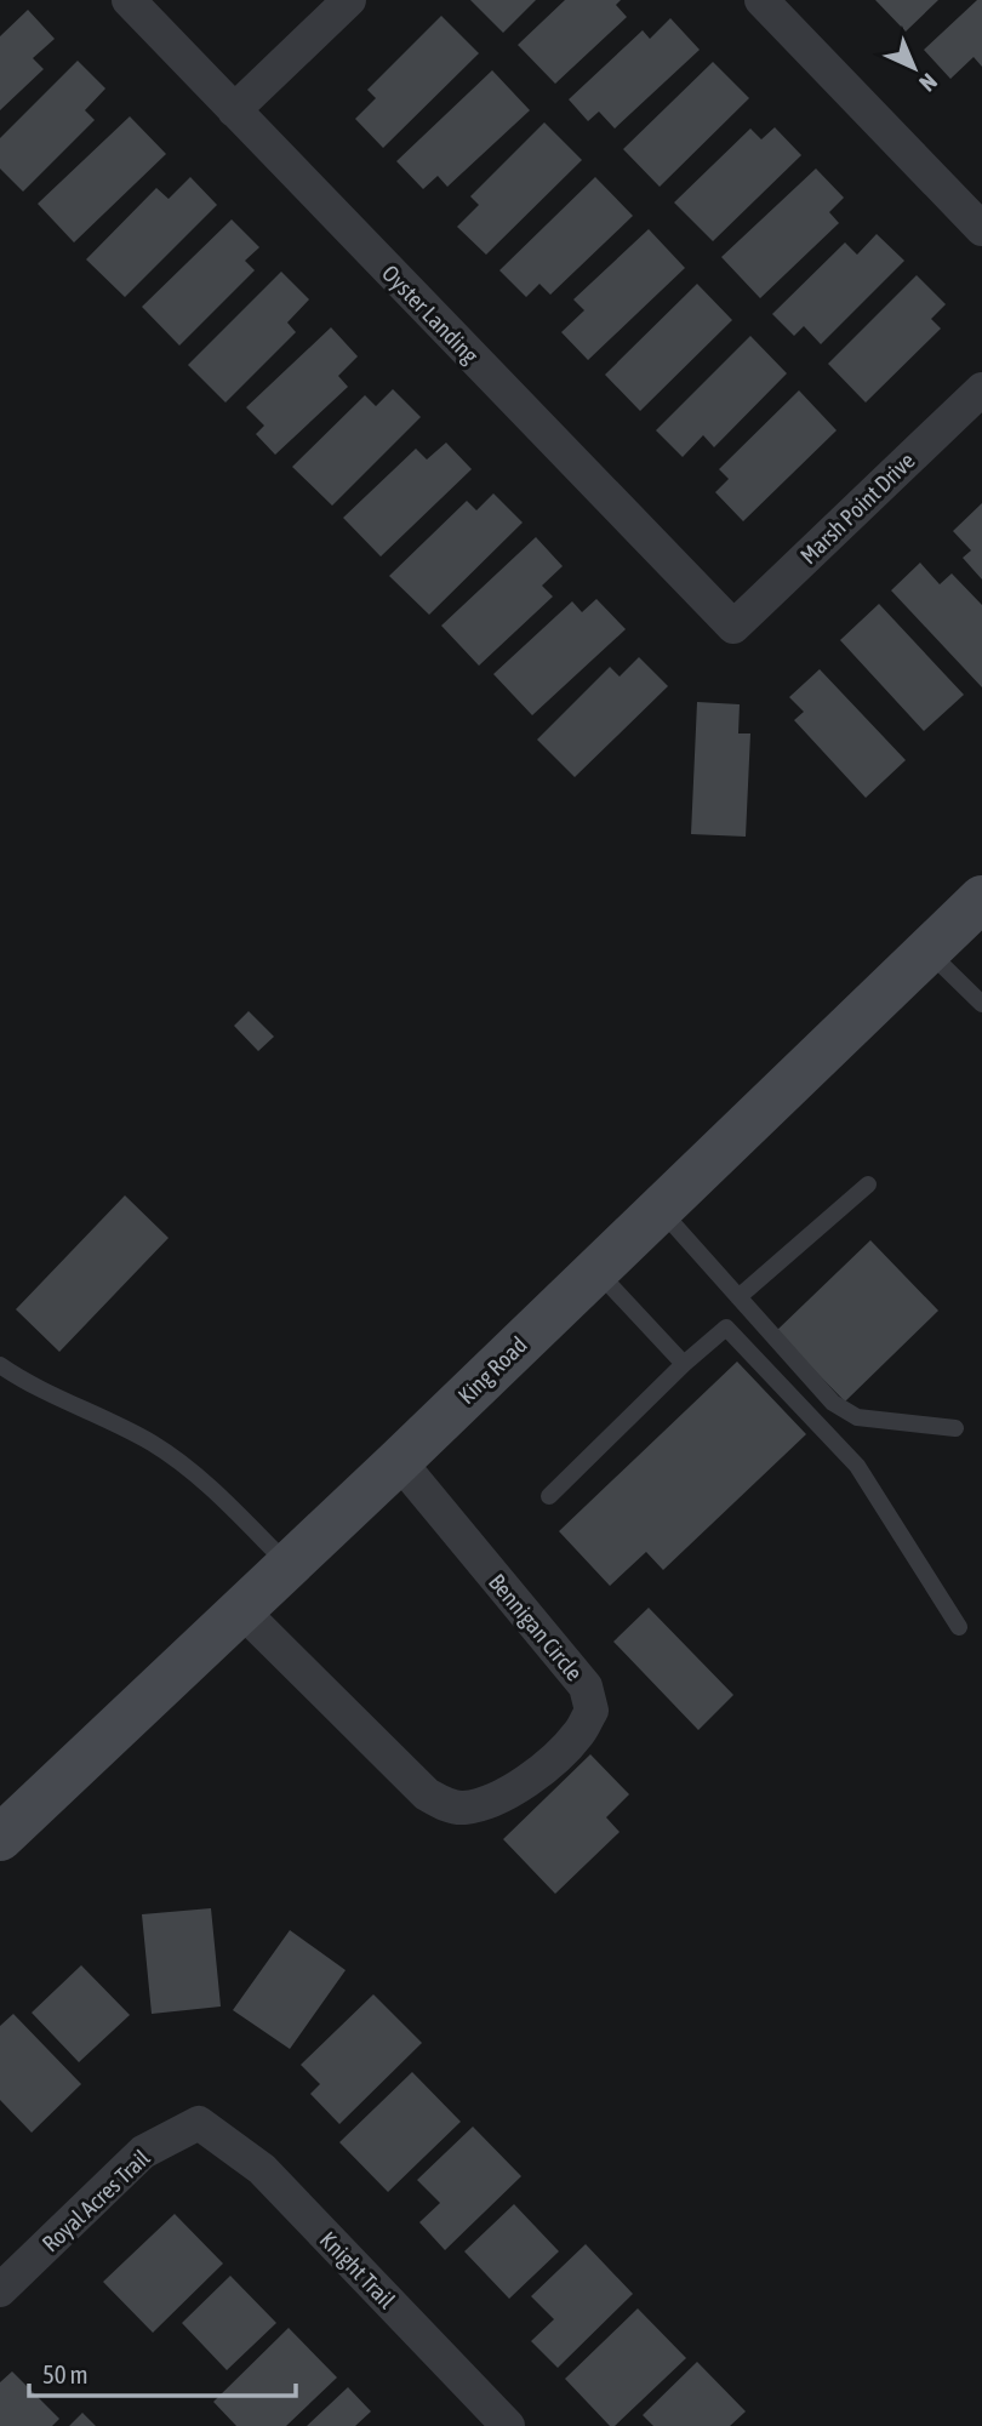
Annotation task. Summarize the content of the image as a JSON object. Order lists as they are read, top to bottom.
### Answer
{
  "streets": {
    "street": [
      "Oyster Landing",
      "Marsh Point Drive",
      "King Road",
      "Bennigan Circle",
      "Royal Acres Trail",
      "Knight Trail"
    ]
  },
  "crossings": [
    ["Oyster Landing", "Marsh Point Drive"],
    ["King Road", "Bennigan Circle"],
    ["Royal Acres Trail", "Knight Trail"]
  ],
  "scale_bar": "50 m",
  "north": "bottom right"
}
